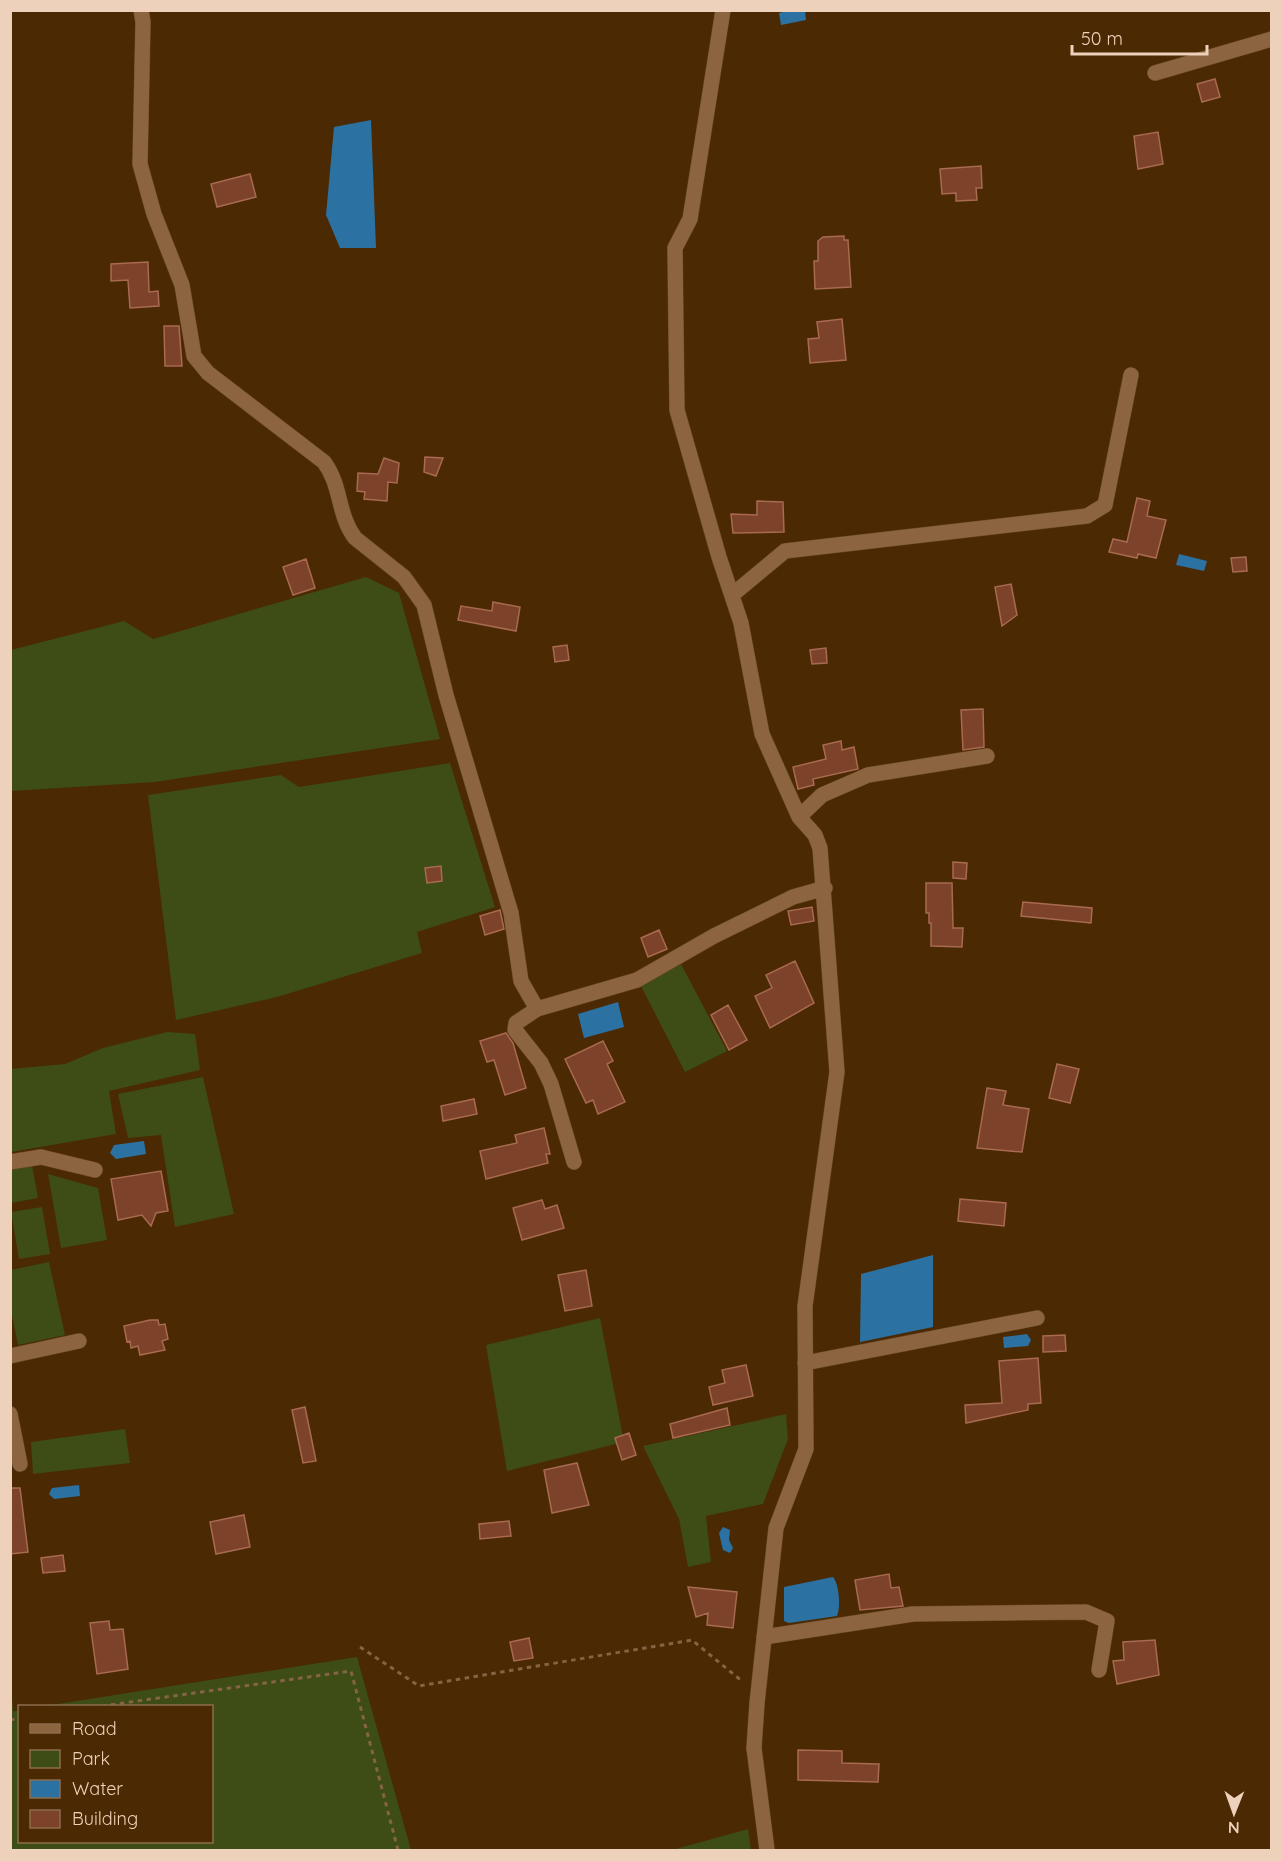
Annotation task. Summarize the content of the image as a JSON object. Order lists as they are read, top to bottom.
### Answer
{
  "legend": [
    "Road",
    "Park",
    "Water",
    "Building"
  ],
  "scale_bar": "50 m",
  "north": "bottom"
}
